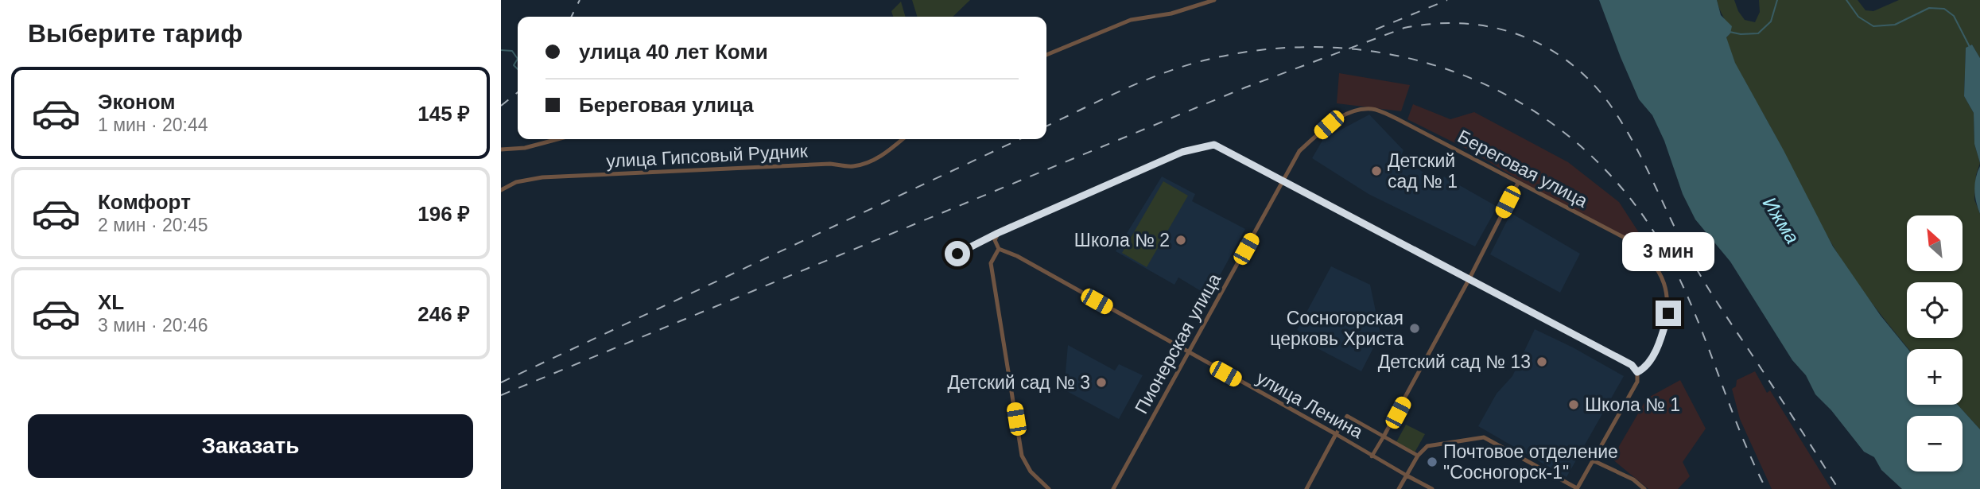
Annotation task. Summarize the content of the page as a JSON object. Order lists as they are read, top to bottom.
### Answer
{
  "streets": {
    "street": [
      "улица Гипсовый Рудник",
      "Береговая улица",
      "Пионерская улица",
      "улица Ленина"
    ]
  },
  "crossings": [
    ["Береговая улица", "Пионерская улица"],
    ["Пионерская улица", "улица Ленина"]
  ],
  "water": ["Ижма"],
  "places": [
    "Детский сад № 1",
    "Школа № 2",
    "Сосногорская церковь Христа",
    "Детский сад № 13",
    "Детский сад № 3",
    "Школа № 1",
    "Почтовое отделение \"Сосногорск-1\""
  ],
  "north": "top left",
  "page": {
    "heading": "Выберите тариф",
    "banner": ["улица 40 лет Коми", "Береговая улица"],
    "list": [
      {
        "name": "Эконом",
        "note": "1 мин · 20:44",
        "value": "145 ₽"
      },
      {
        "name": "Комфорт",
        "note": "2 мин · 20:45",
        "value": "196 ₽"
      },
      {
        "name": "XL",
        "note": "3 мин · 20:46",
        "value": "246 ₽"
      }
    ],
    "map_buttons": ["+", "−"],
    "bubble": "3 мин",
    "buttons": "Заказать"
  }
}
